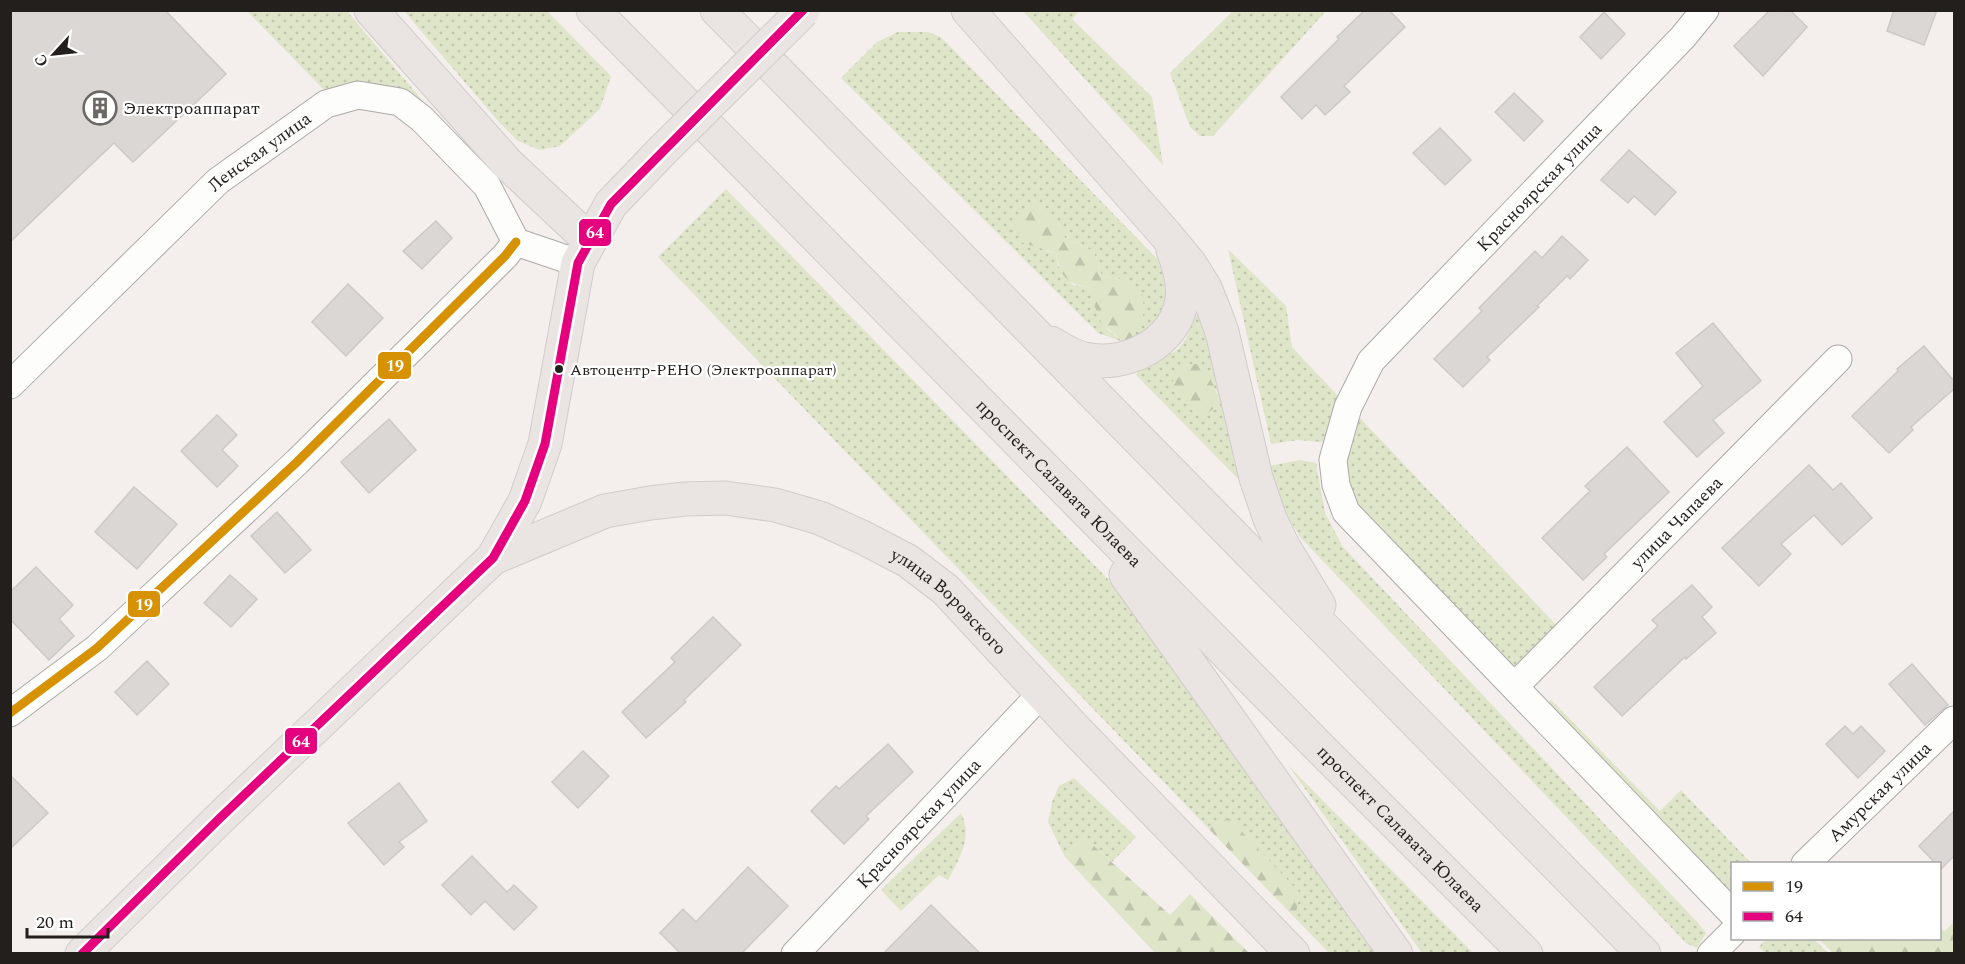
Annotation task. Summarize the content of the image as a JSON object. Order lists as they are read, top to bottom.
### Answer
{
  "streets": {
    "main road": ["проспект Салавата Юлаева", "улица Воровского"],
    "street": [
      "Ленская улица",
      "Красноярская улица",
      "улица Чапаева",
      "Амурская улица"
    ]
  },
  "crossings": [
    ["Красноярская улица", "улица Чапаева"],
    ["Красноярская улица", "улица Воровского"]
  ],
  "places": {
    "building": ["Электроаппарат"],
    "other": ["Автоцентр-РЕНО (Электроаппарат)"]
  },
  "lines": ["transit line 64", "transit line 19"],
  "legend": ["19", "64"],
  "scale_bar": "20 m",
  "north": "bottom left"
}
